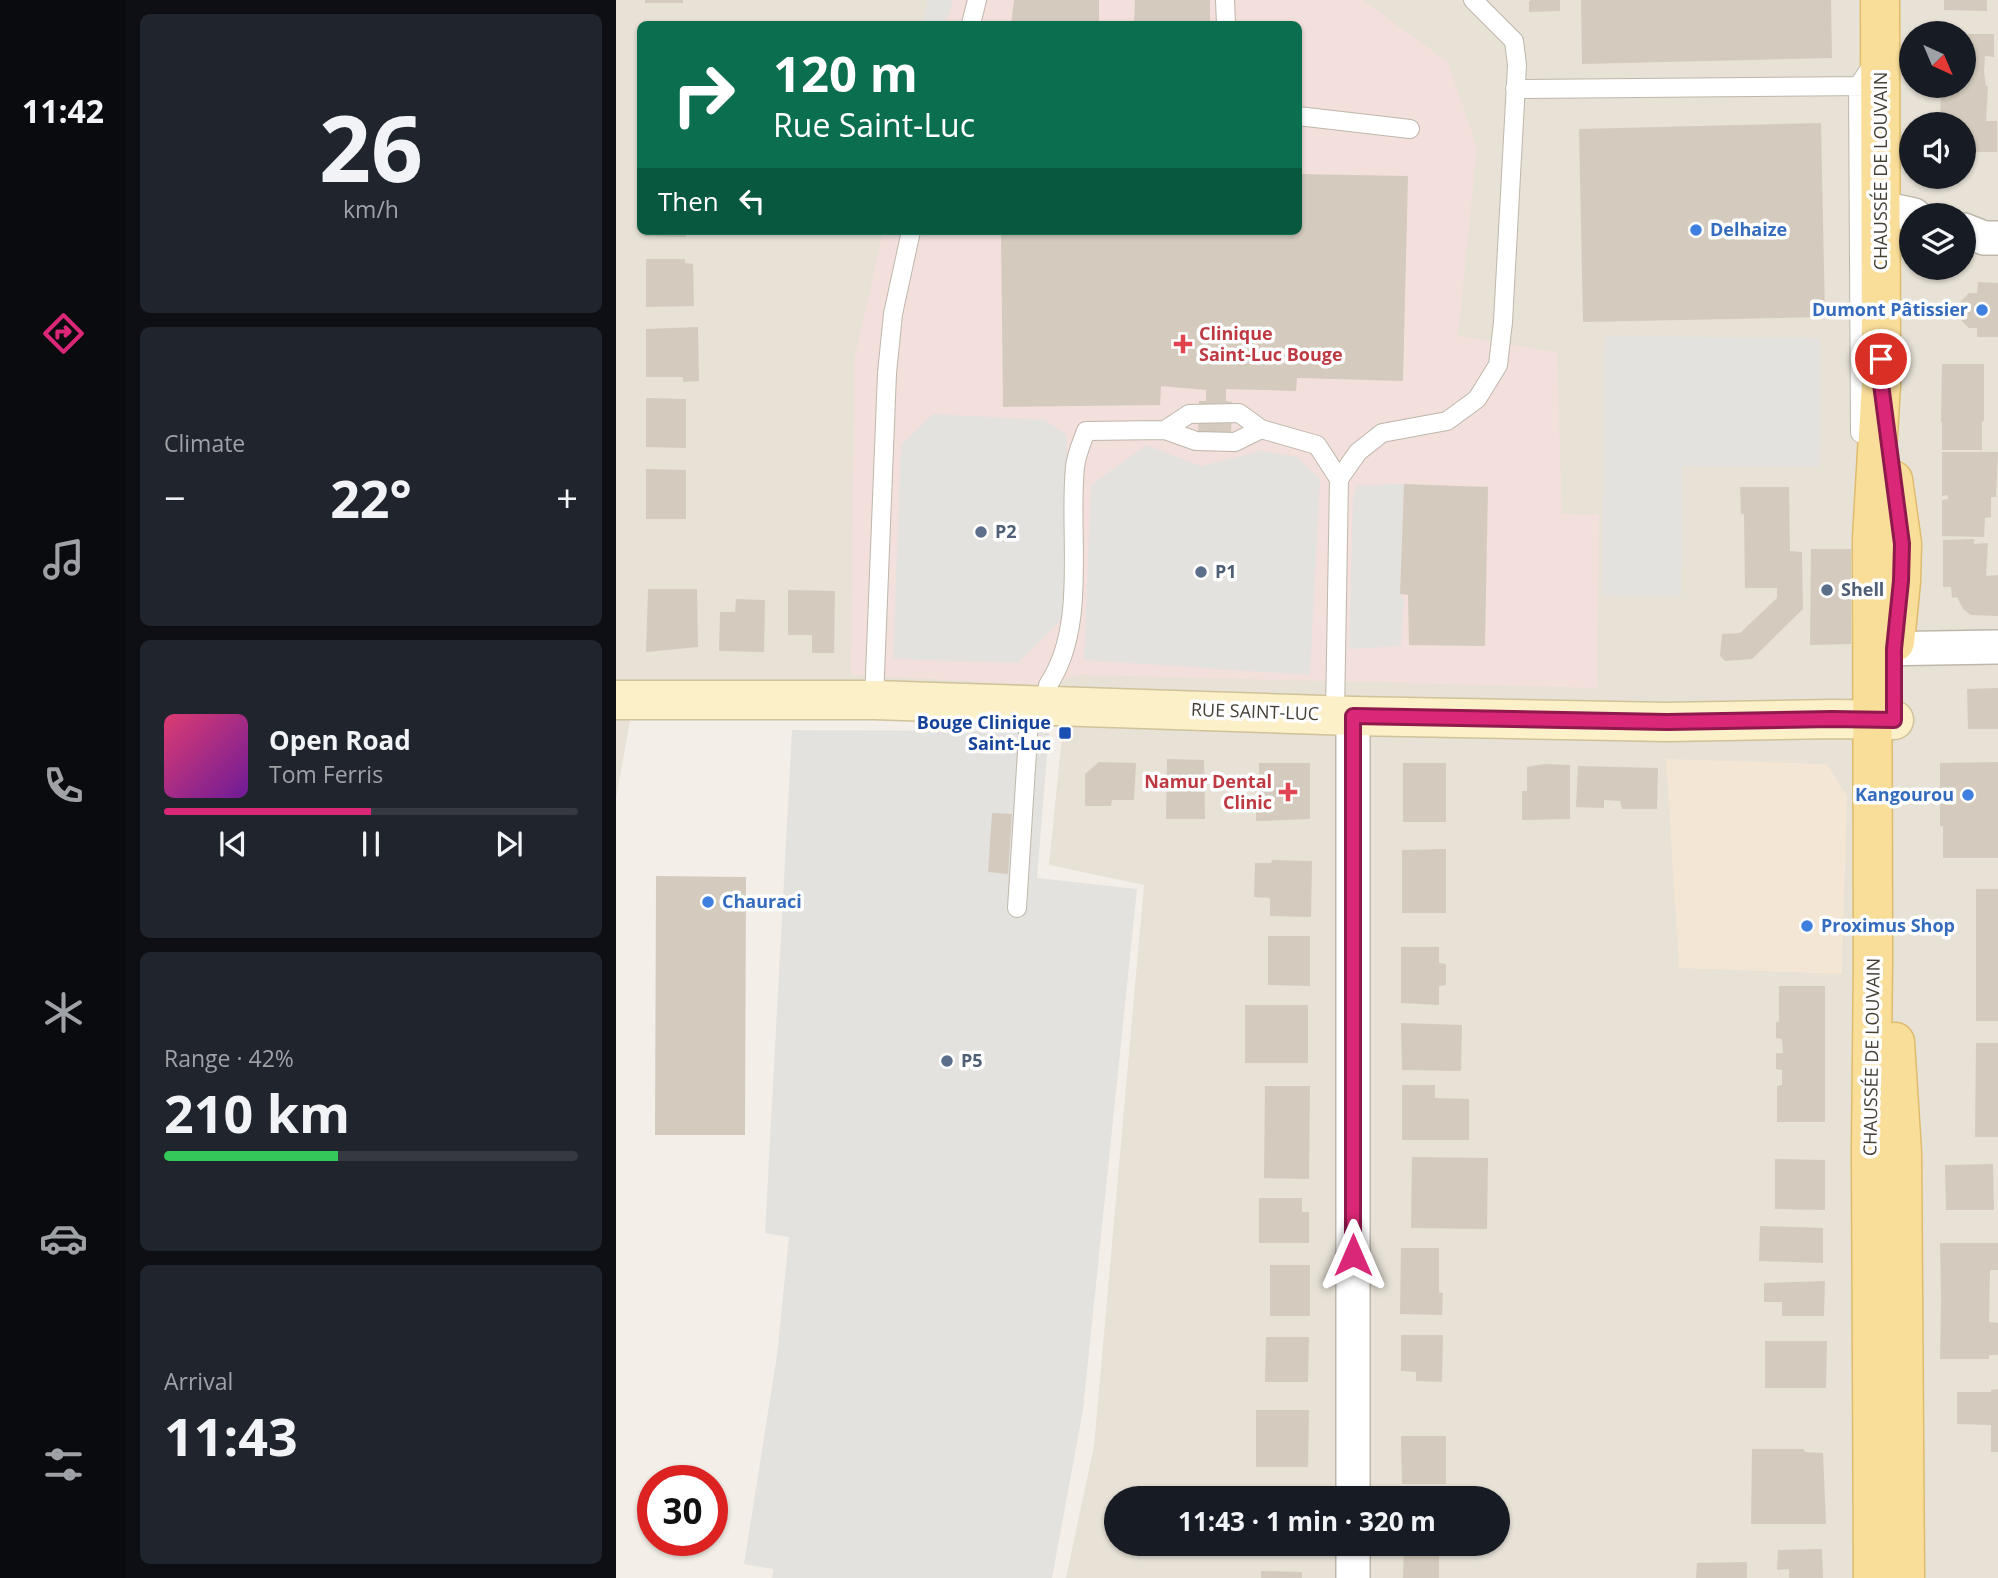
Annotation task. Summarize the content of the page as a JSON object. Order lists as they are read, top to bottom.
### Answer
{
  "streets": {
    "main road": ["CHAUSSÉE DE LOUVAIN"],
    "street": ["RUE SAINT-LUC"]
  },
  "crossings": [
    ["CHAUSSÉE DE LOUVAIN", "RUE SAINT-LUC"]
  ],
  "places": {
    "other": [
      "Delhaize",
      "Dumont Pâtissier",
      "P2",
      "P1",
      "Shell",
      "Kangourou",
      "Chauraci",
      "Proximus Shop",
      "P5"
    ],
    "health": ["Clinique Saint-Luc Bouge", "Namur Dental Clinic"],
    "transit": ["Bouge Clinique Saint-Luc"]
  },
  "north": "bottom right",
  "page": {
    "tabs": "11:42",
    "tile": [
      ["26", "km/h"],
      "Climate",
      ["Range · 42%", "210 km"],
      ["Arrival", "11:43"]
    ],
    "turn": ["120 m", "Rue Saint-Luc"],
    "then": "Then",
    "heat": ["−", "22°", "+"],
    "song": ["Open Road", "Tom Ferris"],
    "limit": "30",
    "trip": "11:43 · 1 min · 320 m"
  }
}
